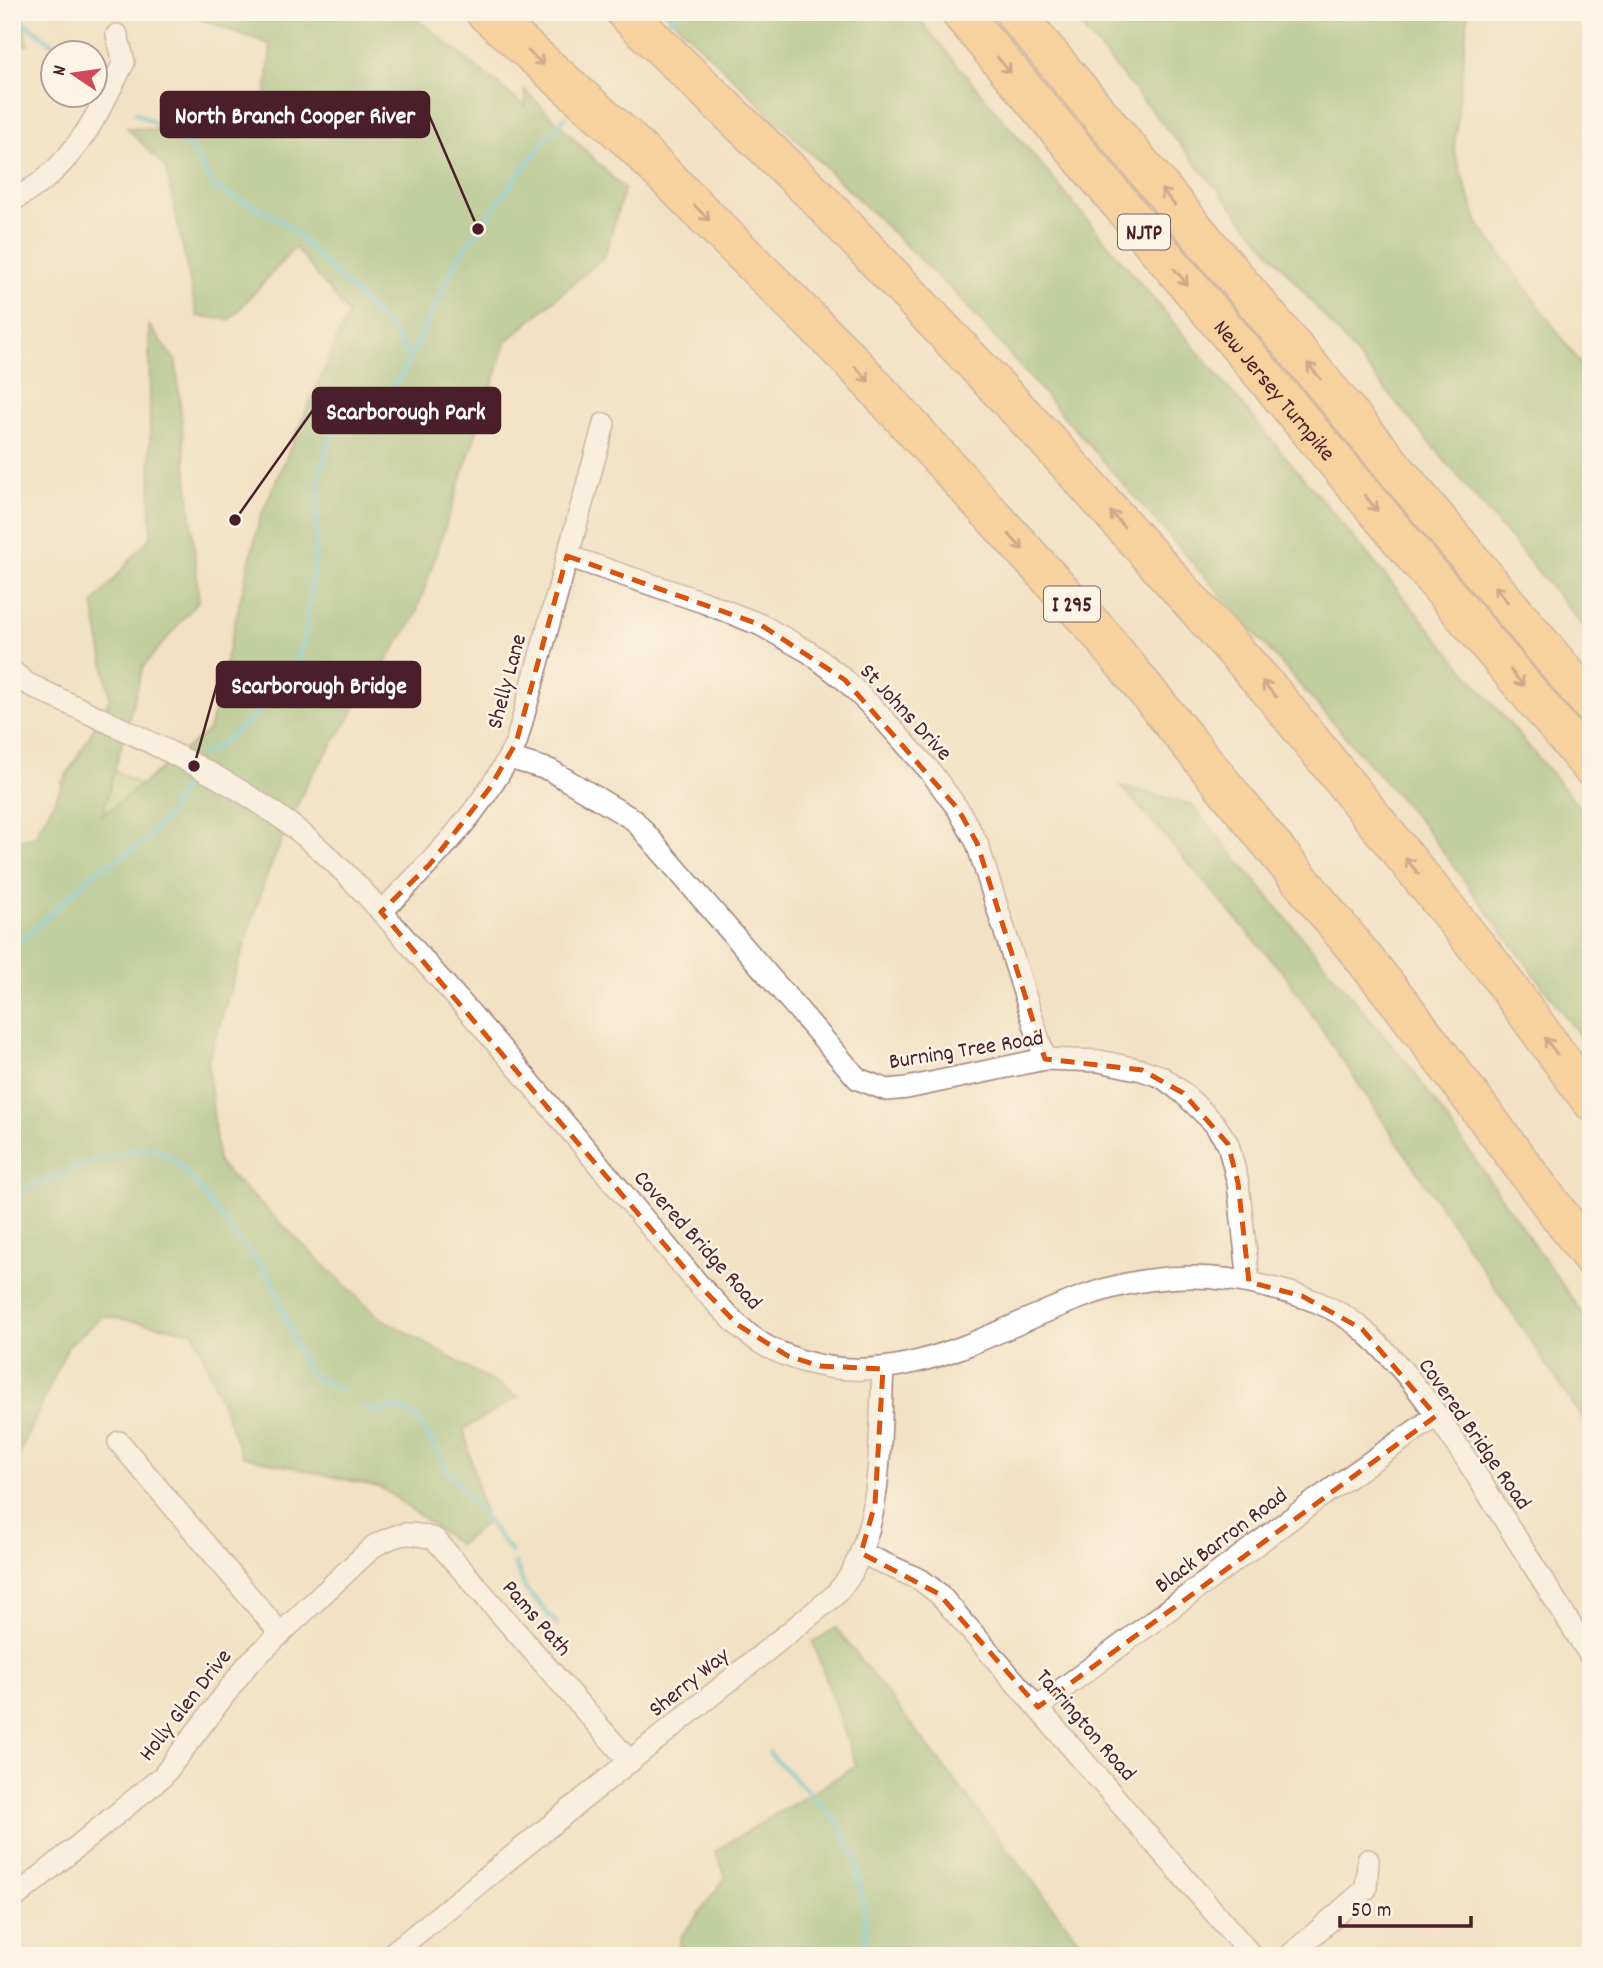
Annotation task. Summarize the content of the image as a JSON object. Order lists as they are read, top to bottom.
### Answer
{
  "streets": {
    "highway": ["NJTP", "New Jersey Turnpike", "I 295"],
    "street": [
      "Shelly Lane",
      "St Johns Drive",
      "Burning Tree Road",
      "Covered Bridge Road",
      "Black Barron Road",
      "Pams Path",
      "Sherry Way",
      "Holly Glen Drive",
      "Tarrington Road"
    ]
  },
  "crossings": [
    ["Shelly Lane", "St Johns Drive"],
    ["Shelly Lane", "Burning Tree Road"],
    ["Shelly Lane", "Covered Bridge Road"],
    ["St Johns Drive", "Burning Tree Road"],
    ["Burning Tree Road", "Covered Bridge Road"],
    ["Covered Bridge Road", "Black Barron Road"],
    ["Covered Bridge Road", "Sherry Way"],
    ["Black Barron Road", "Tarrington Road"],
    ["Pams Path", "Sherry Way"],
    ["Pams Path", "Holly Glen Drive"],
    ["Sherry Way", "Tarrington Road"]
  ],
  "places": ["North Branch Cooper River", "Scarborough Park", "Scarborough Bridge"],
  "scale_bar": "50 m",
  "north": "left"
}
